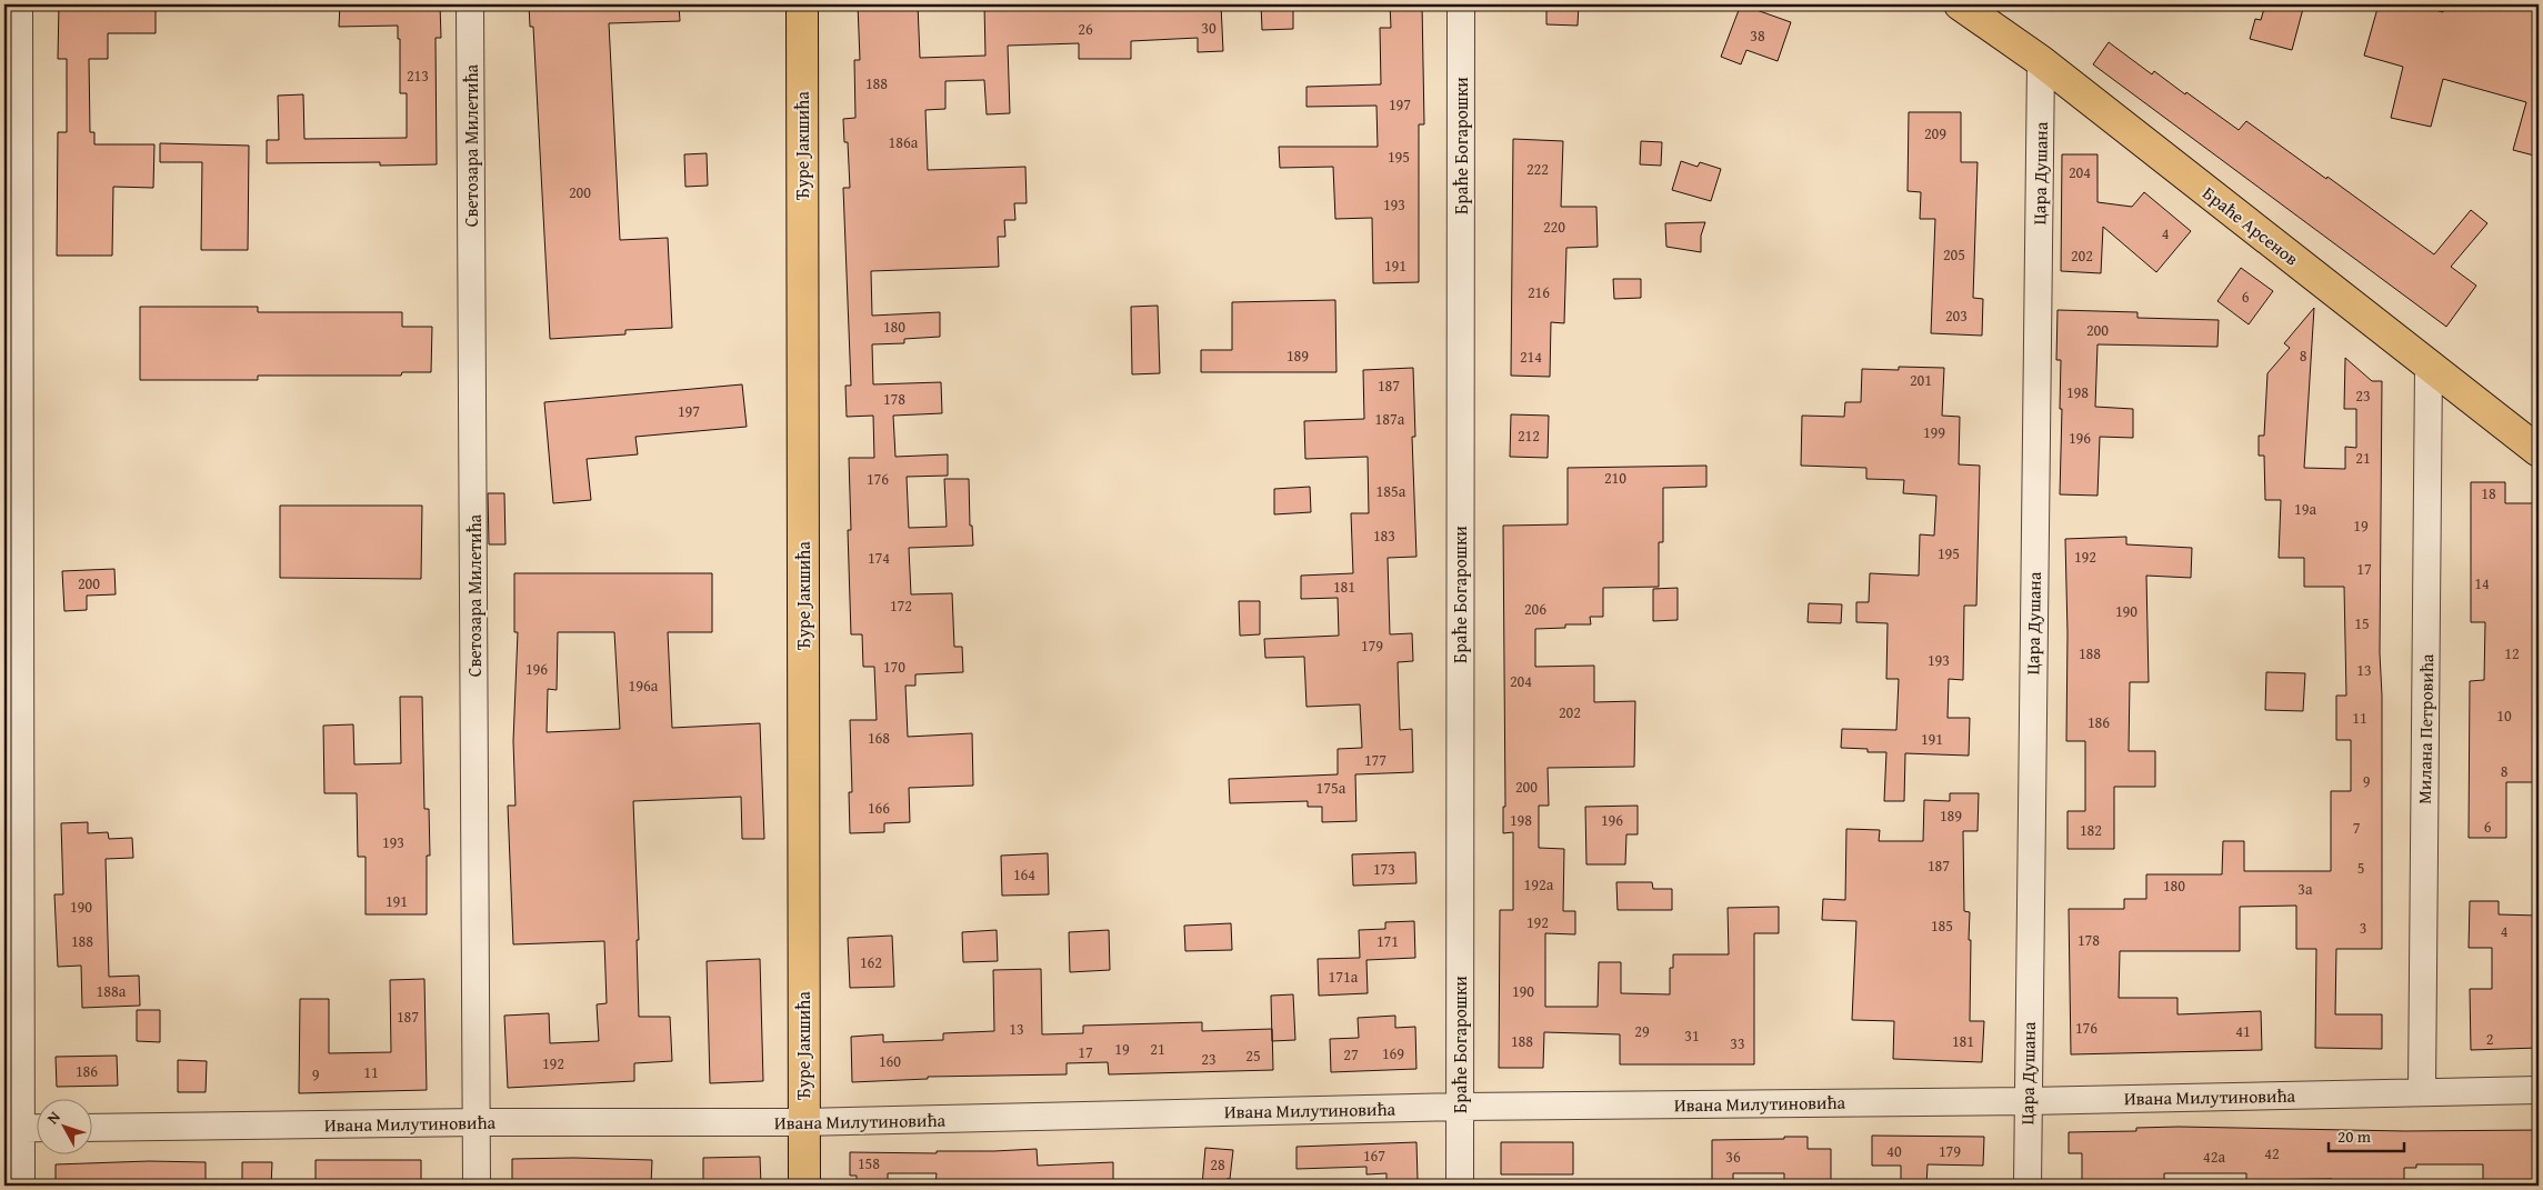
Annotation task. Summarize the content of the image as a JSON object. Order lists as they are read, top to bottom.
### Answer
{
  "streets": {
    "main road": ["Ђуре Јакшића", "Браће Арсенов"],
    "street": [
      "Светозара Милетића",
      "Браће Богарошки",
      "Цара Душана",
      "Милана Петровића",
      "Ивана Милутиновића"
    ]
  },
  "crossings": [
    ["Светозара Милетића", "Ивана Милутиновића"],
    ["Ђуре Јакшића", "Ивана Милутиновића"],
    ["Браће Богарошки", "Ивана Милутиновића"],
    ["Цара Душана", "Браће Арсенов"],
    ["Цара Душана", "Ивана Милутиновића"],
    ["Браће Арсенов", "Милана Петровића"],
    ["Милана Петровића", "Ивана Милутиновића"]
  ],
  "house_numbers": [
    "30",
    "26",
    "38",
    "213",
    "188",
    "197",
    "209",
    "186a",
    "195",
    "222",
    "204",
    "200",
    "193",
    "220",
    "4",
    "205",
    "202",
    "191",
    "216",
    "6",
    "203",
    "180",
    "200",
    "189",
    "8",
    "214",
    "201",
    "187",
    "198",
    "23",
    "178",
    "197",
    "187a",
    "199",
    "212",
    "196",
    "21",
    "210",
    "176",
    "185a",
    "18",
    "19a",
    "19",
    "183",
    "195",
    "192",
    "174",
    "17",
    "200",
    "14",
    "181",
    "172",
    "206",
    "190",
    "15",
    "179",
    "188",
    "12",
    "193",
    "170",
    "196",
    "13",
    "204",
    "196a",
    "202",
    "10",
    "11",
    "186",
    "168",
    "191",
    "177",
    "8",
    "9",
    "200",
    "175a",
    "166",
    "189",
    "198",
    "196",
    "6",
    "7",
    "182",
    "193",
    "187",
    "5",
    "173",
    "164",
    "192a",
    "180",
    "3a",
    "191",
    "190",
    "192",
    "185",
    "3",
    "4",
    "178",
    "188",
    "171",
    "162",
    "171a",
    "188a",
    "190",
    "187",
    "176",
    "13",
    "29",
    "41",
    "31",
    "2",
    "188",
    "181",
    "33",
    "19",
    "21",
    "17",
    "169",
    "27",
    "25",
    "23",
    "160",
    "192",
    "186",
    "11",
    "9",
    "40",
    "179",
    "42",
    "167",
    "36",
    "42a",
    "158",
    "28"
  ],
  "scale_bar": "20 m",
  "north": "top left"
}
